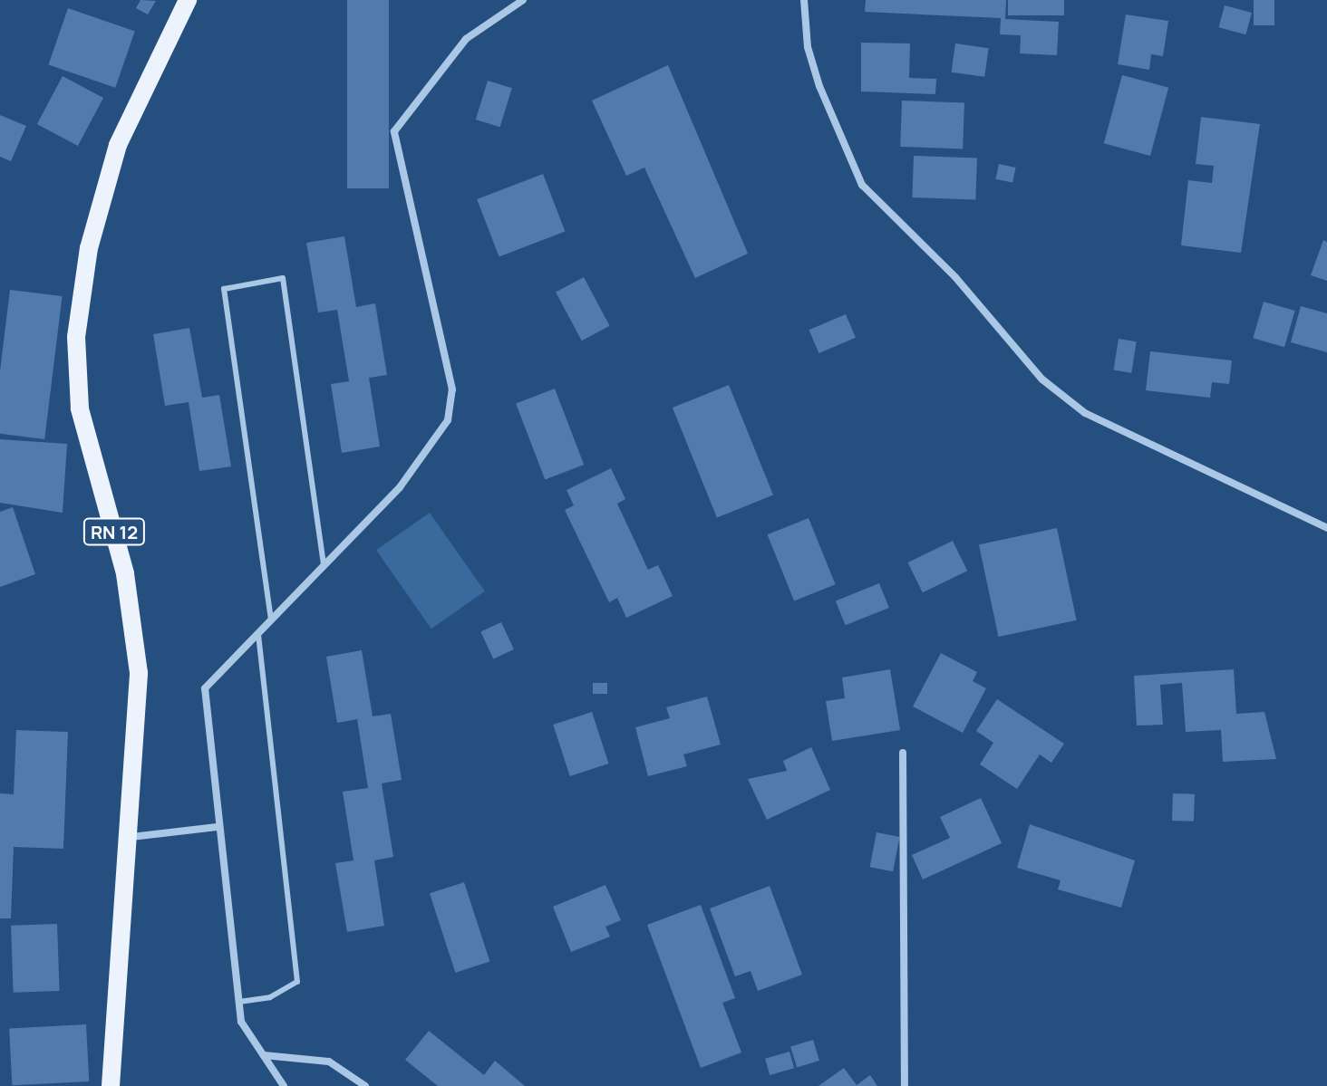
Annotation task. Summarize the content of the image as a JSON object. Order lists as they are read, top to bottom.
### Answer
{
  "streets": {
    "main road": ["RN 12"]
  }
}
